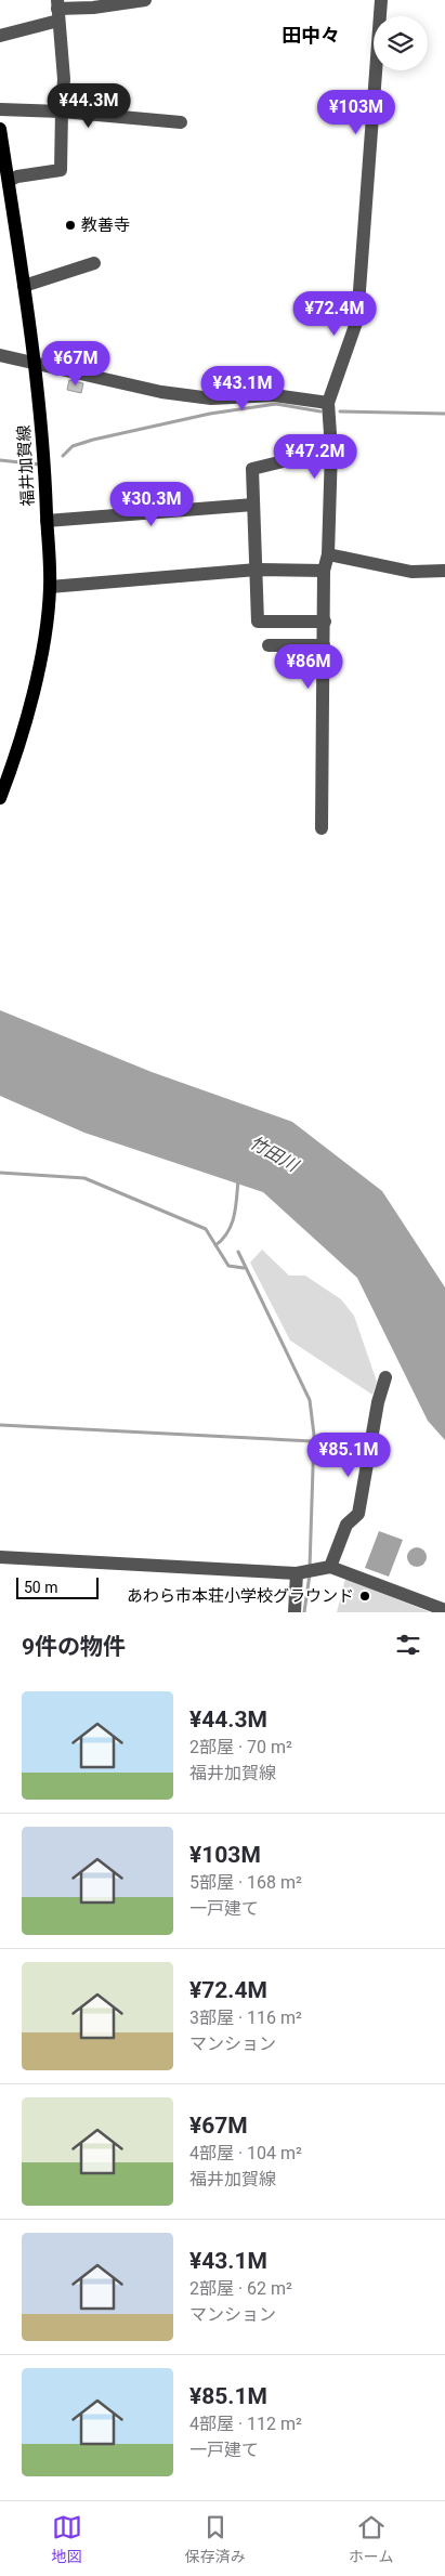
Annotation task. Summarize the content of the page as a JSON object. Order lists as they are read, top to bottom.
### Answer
{
  "streets": {
    "main road": ["福井加賀線"]
  },
  "districts": ["田中々"],
  "water": ["竹田川"],
  "places": ["教善寺", "あわら市本荘小学校グラウンド"],
  "scale_bar": "50 m",
  "page": {
    "price": [
      "¥44.3M",
      "¥103M",
      "¥72.4M",
      "¥67M",
      "¥43.1M",
      "¥47.2M",
      "¥30.3M",
      "¥86M",
      "¥85.1M"
    ],
    "scale": "50 m",
    "heading": "9件の物件",
    "list": [
      {
        "name": "¥44.3M",
        "note": "2部屋 · 70 m² · 福井加賀線"
      },
      {
        "name": "¥103M",
        "note": "5部屋 · 168 m² · 一戸建て"
      },
      {
        "name": "¥72.4M",
        "note": "3部屋 · 116 m² · マンション"
      },
      {
        "name": "¥67M",
        "note": "4部屋 · 104 m² · 福井加賀線"
      },
      {
        "name": "¥43.1M",
        "note": "2部屋 · 62 m² · マンション"
      },
      {
        "name": "¥85.1M",
        "note": "4部屋 · 112 m² · 一戸建て"
      }
    ],
    "tabs": ["地図", "保存済み", "ホーム"]
  }
}
